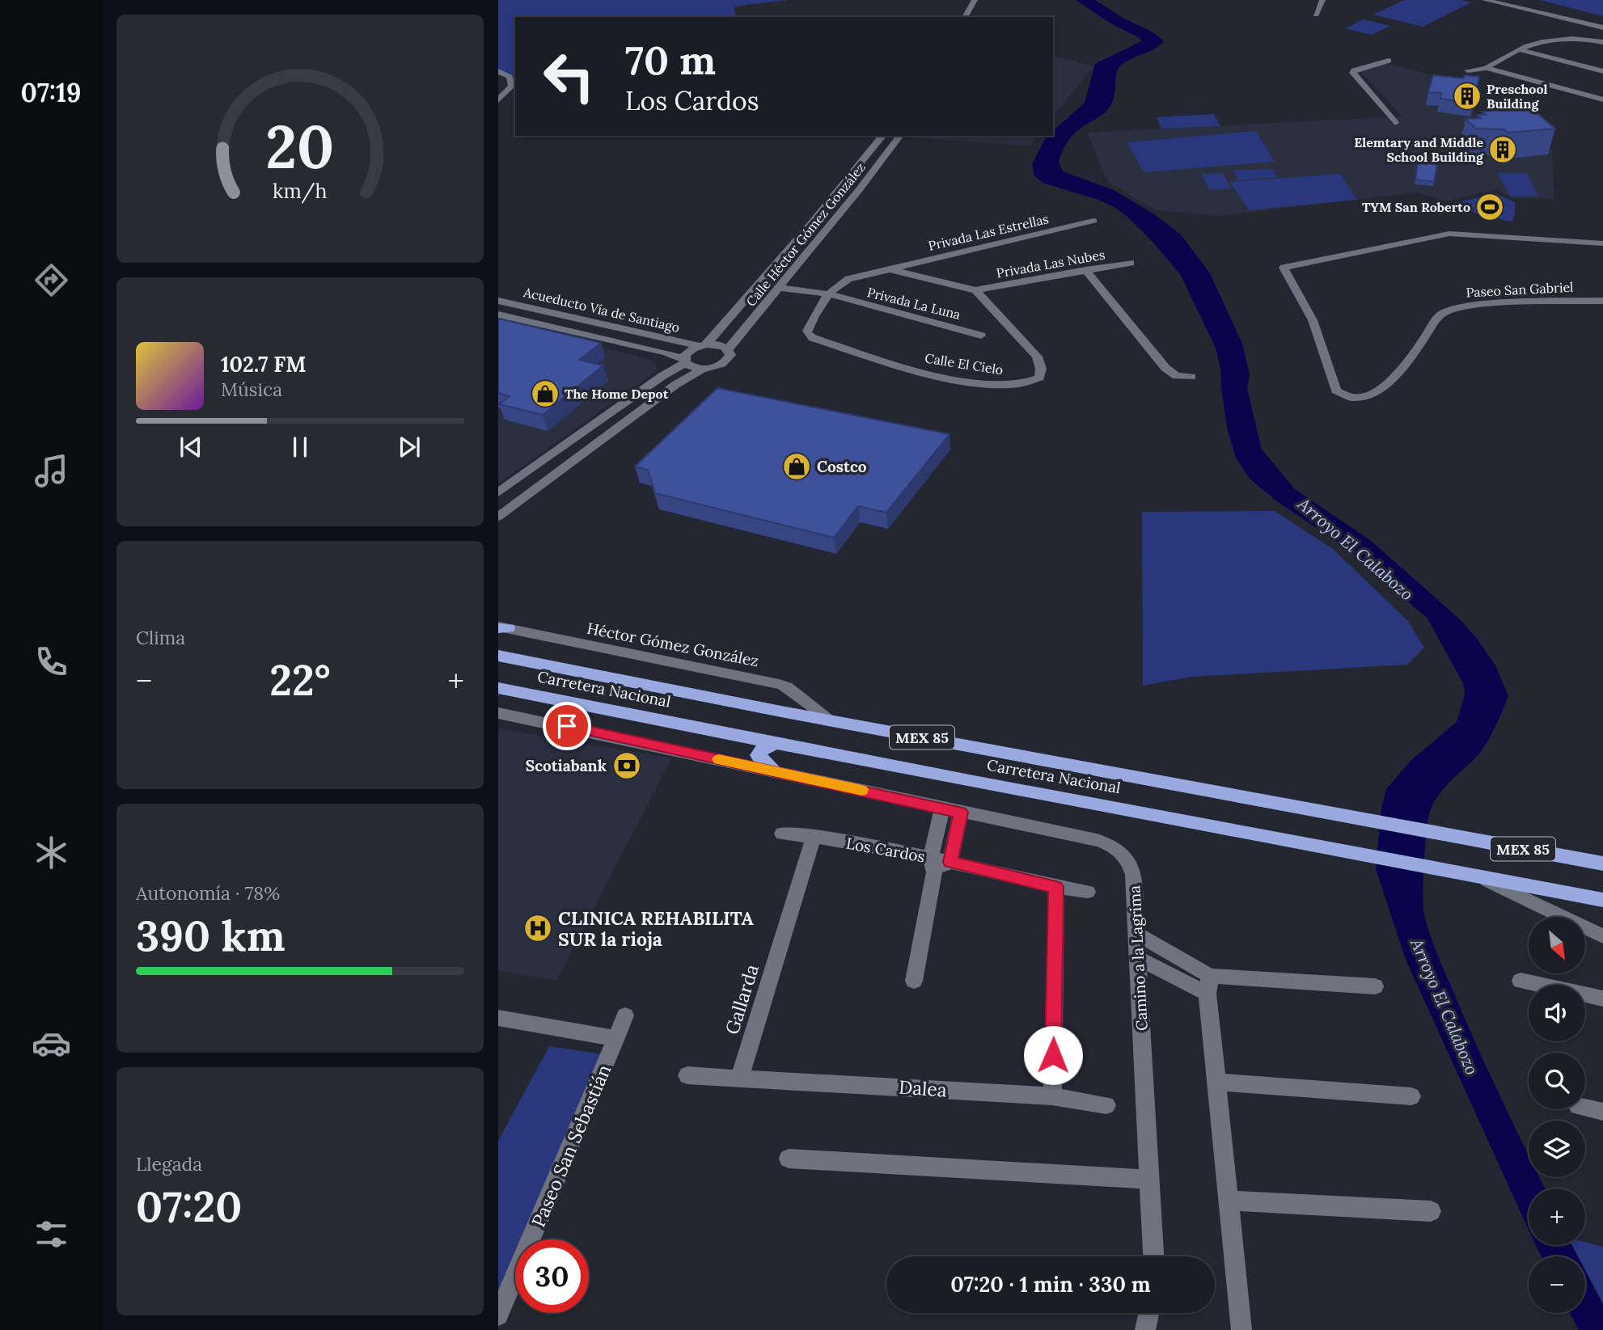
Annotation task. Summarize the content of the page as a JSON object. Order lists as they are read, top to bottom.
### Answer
{
  "streets": {
    "highway": ["Carretera Nacional", "MEX 85"],
    "street": [
      "Privada Las Estrellas",
      "Calle Héctor Gómez González",
      "Privada Las Nubes",
      "Paseo San Gabriel",
      "Privada La Luna",
      "Acueducto Vía de Santiago",
      "Calle El Cielo",
      "Héctor Gómez González",
      "Los Cardos",
      "Camino a la Lagrima",
      "Gallarda",
      "Dalea",
      "Paseo San Sebastián"
    ]
  },
  "crossings": [
    ["Privada Las Estrellas", "Calle El Cielo"],
    ["Calle Héctor Gómez González", "Privada La Luna"],
    ["Calle Héctor Gómez González", "Acueducto Vía de Santiago"],
    ["Privada Las Nubes", "Calle El Cielo"],
    ["Privada La Luna", "Calle El Cielo"],
    ["Héctor Gómez González", "Carretera Nacional"],
    ["Los Cardos", "Gallarda"],
    ["Gallarda", "Dalea"]
  ],
  "water": ["Arroyo El Calabozo"],
  "places": {
    "building": ["Preschool Building", "Elemtary and Middle School Building"],
    "sports": ["TYM San Roberto"],
    "shop": ["The Home Depot", "Costco"],
    "bank": ["Scotiabank"],
    "hospital": ["CLINICA REHABILITA SUR la rioja"]
  },
  "north": "bottom right",
  "page": {
    "tabs": "07:19",
    "turn": ["70 m", "Los Cardos"],
    "song": ["102.7 FM", "Música"],
    "tile": [
      "Clima",
      ["Autonomía · 78%", "390 km"],
      ["Llegada", "07:20"]
    ],
    "heat": ["−", "22°", "+"],
    "map_buttons": ["+", "−"],
    "limit": "30",
    "trip": "07:20 · 1 min · 330 m",
    "gauge": ["20", "km/h"]
  }
}
